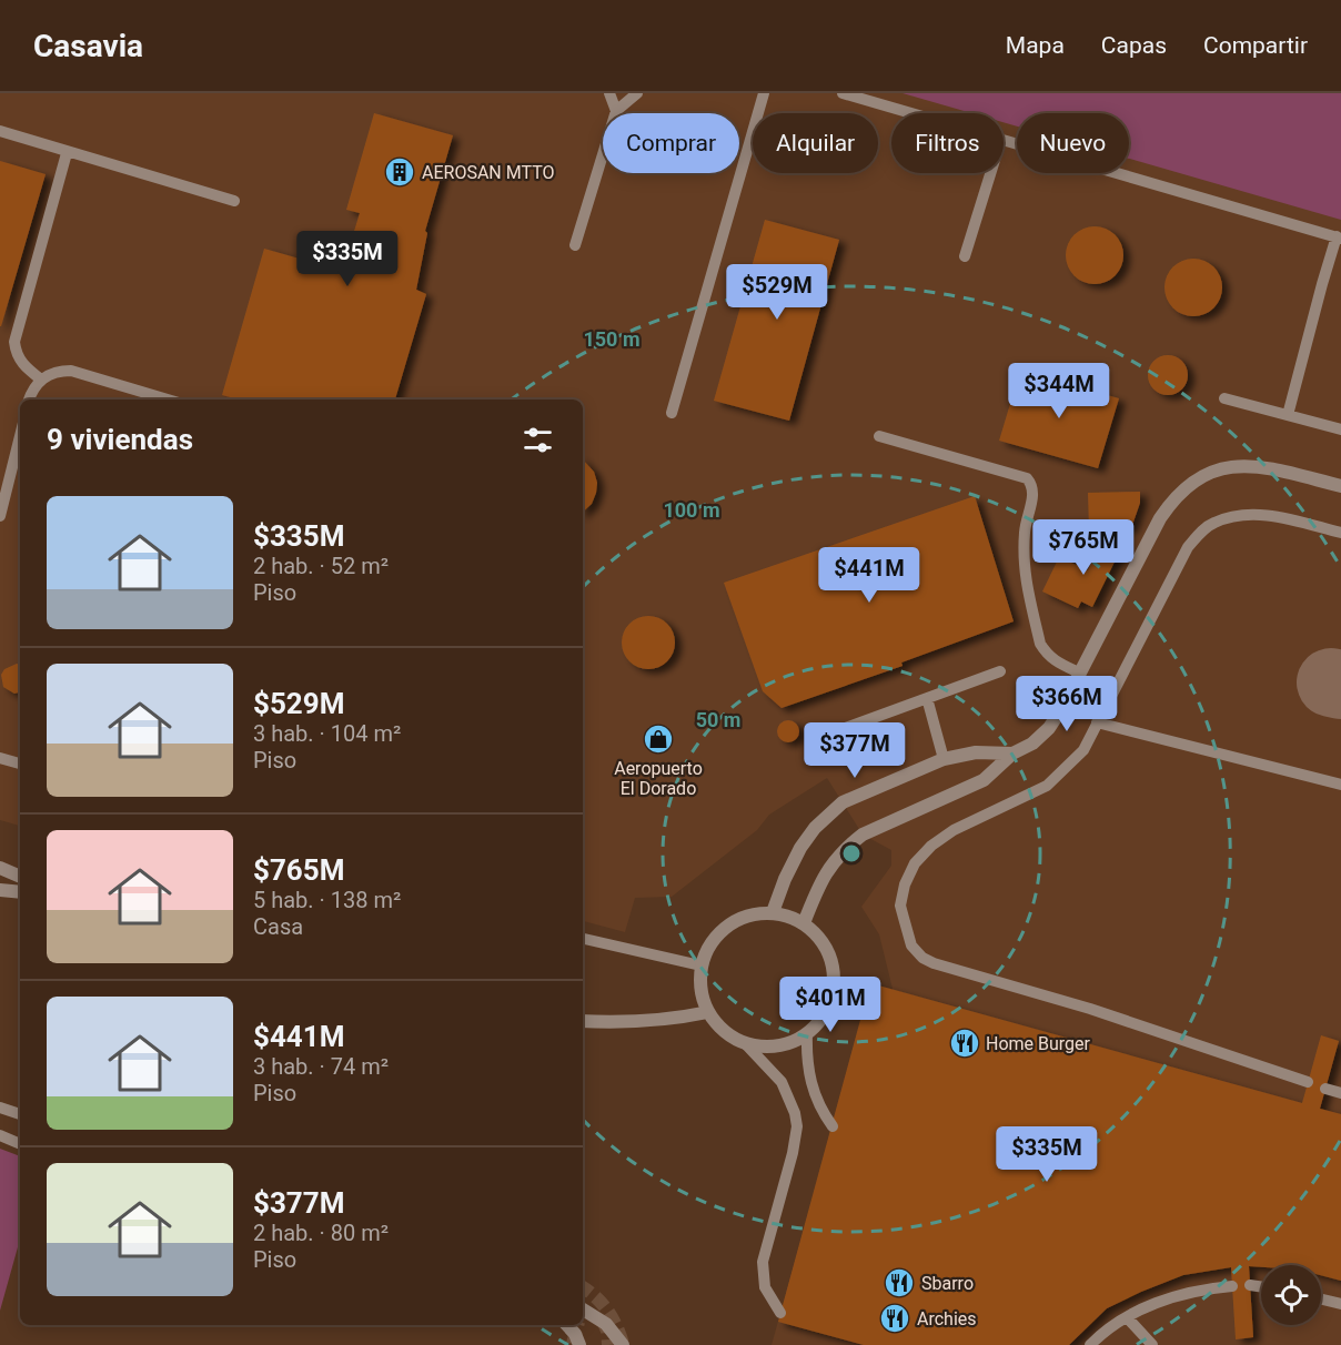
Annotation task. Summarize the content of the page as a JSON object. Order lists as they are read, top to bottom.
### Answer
{
  "places": {
    "building": ["AEROSAN MTTO"],
    "shop": ["Aeropuerto El Dorado"],
    "restaurant": ["Home Burger", "Sbarro", "Archies"]
  },
  "page": {
    "header": "Casavia",
    "nav": ["Mapa", "Capas", "Compartir"],
    "chip": [
      "Comprar",
      "Alquilar",
      "Filtros",
      "Nuevo"
    ],
    "price": [
      "$335M",
      "$529M",
      "$344M",
      "$765M",
      "$441M",
      "$366M",
      "$377M",
      "$401M",
      "$335M"
    ],
    "heading": "9 viviendas",
    "list": [
      {
        "name": "$335M",
        "note": "2 hab. · 52 m² · Piso"
      },
      {
        "name": "$529M",
        "note": "3 hab. · 104 m² · Piso"
      },
      {
        "name": "$765M",
        "note": "5 hab. · 138 m² · Casa"
      },
      {
        "name": "$441M",
        "note": "3 hab. · 74 m² · Piso"
      },
      {
        "name": "$377M",
        "note": "2 hab. · 80 m² · Piso"
      }
    ]
  },
  "rings": ["150 m", "100 m", "50 m"]
}
